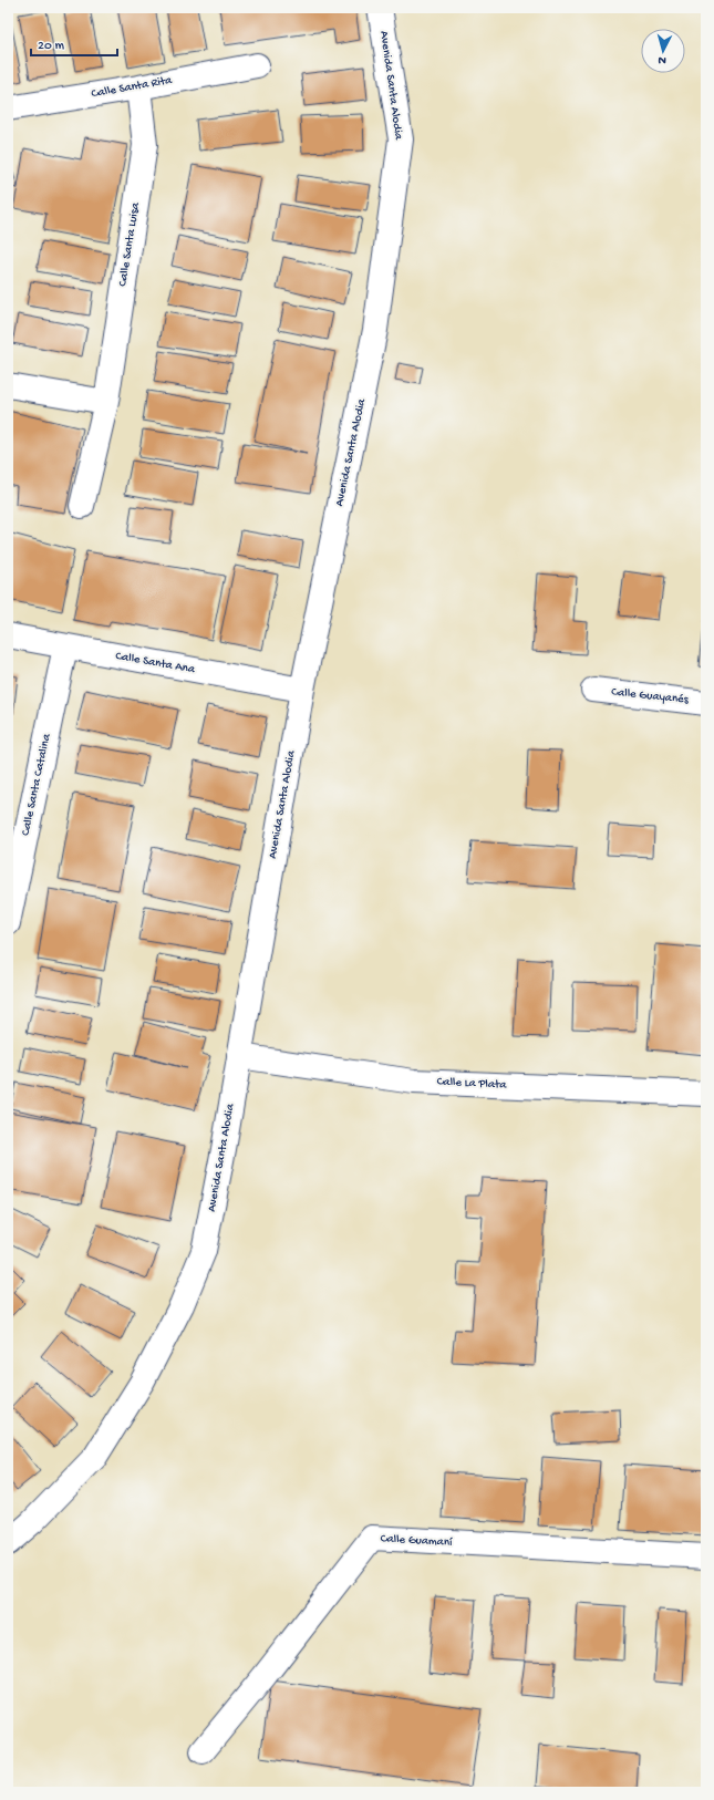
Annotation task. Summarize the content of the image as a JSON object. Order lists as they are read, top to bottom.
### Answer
{
  "streets": {
    "street": [
      "Avenida Santa Alodia",
      "Calle Santa Rita",
      "Calle Santa Luisa",
      "Calle Santa Ana",
      "Calle Guayanés",
      "Calle Santa Catalina",
      "Calle La Plata",
      "Calle Guamaní"
    ]
  },
  "crossings": [
    ["Avenida Santa Alodia", "Calle Santa Ana"],
    ["Avenida Santa Alodia", "Calle La Plata"],
    ["Calle Santa Rita", "Calle Santa Luisa"],
    ["Calle Santa Ana", "Calle Santa Catalina"]
  ],
  "scale_bar": "20 m",
  "north": "bottom"
}
